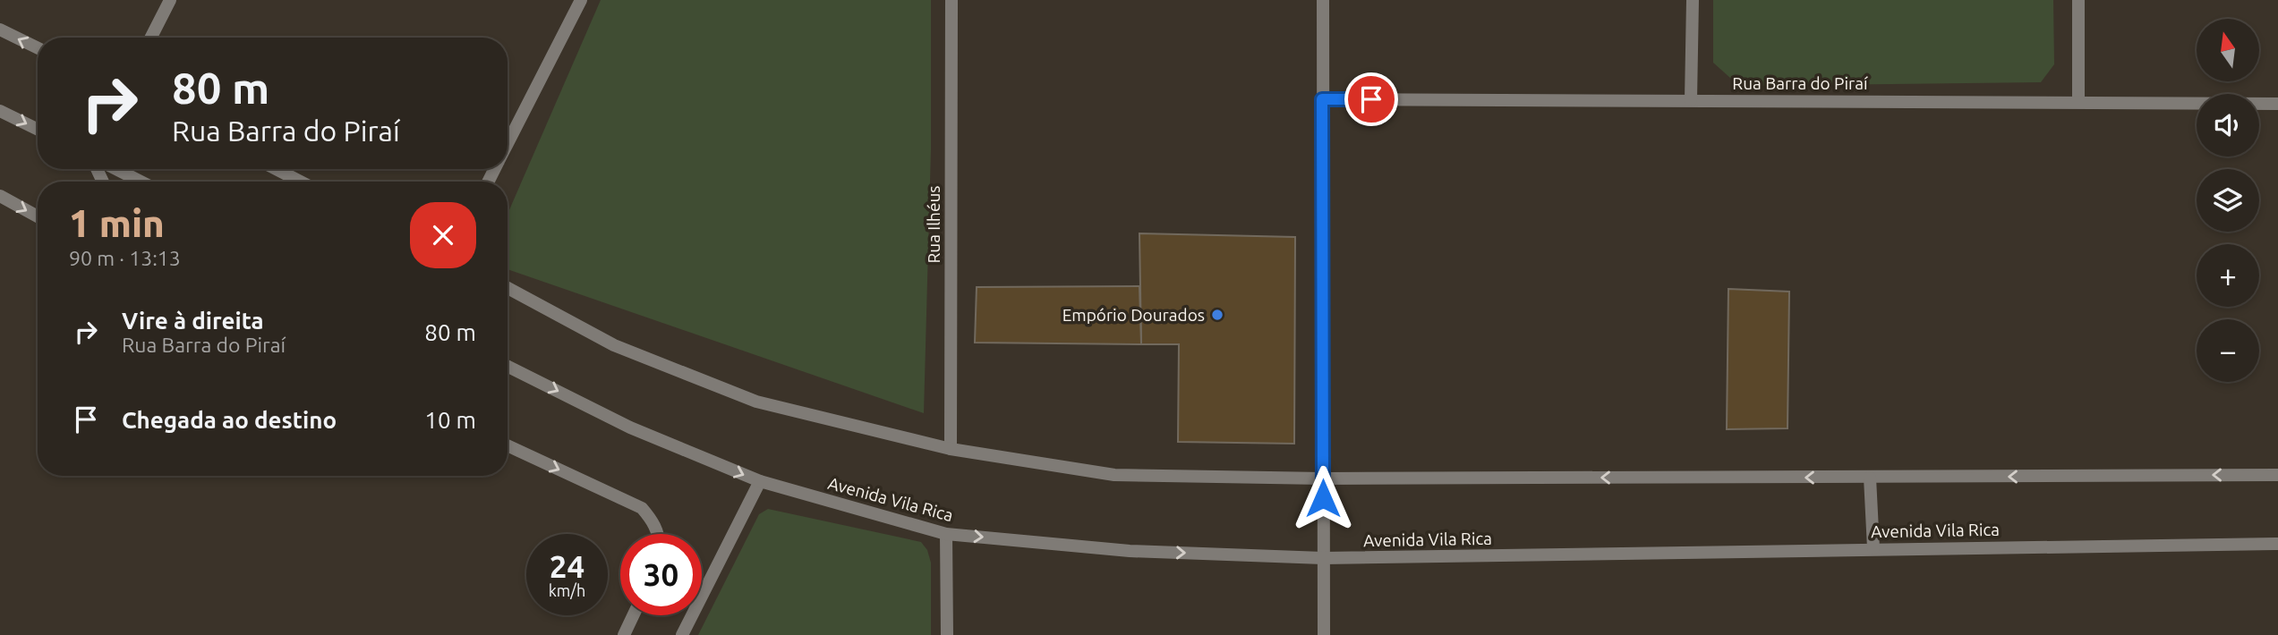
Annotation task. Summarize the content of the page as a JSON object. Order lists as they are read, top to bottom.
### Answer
{
  "streets": {
    "street": ["Rua Barra do Piraí", "Rua Ilhéus", "Avenida Vila Rica"]
  },
  "places": ["Empório Dourados"],
  "north": "top",
  "page": {
    "map_buttons": ["+", "−"],
    "turn": ["80 m", "Rua Barra do Piraí"],
    "heading": ["1 min", "90 m · 13:13"],
    "list": [
      {
        "name": "Vire à direita",
        "note": "Rua Barra do Piraí",
        "value": "80 m"
      },
      {
        "name": "Chegada ao destino",
        "value": "10 m"
      }
    ],
    "speed": "24 km/h",
    "limit": "30"
  }
}
